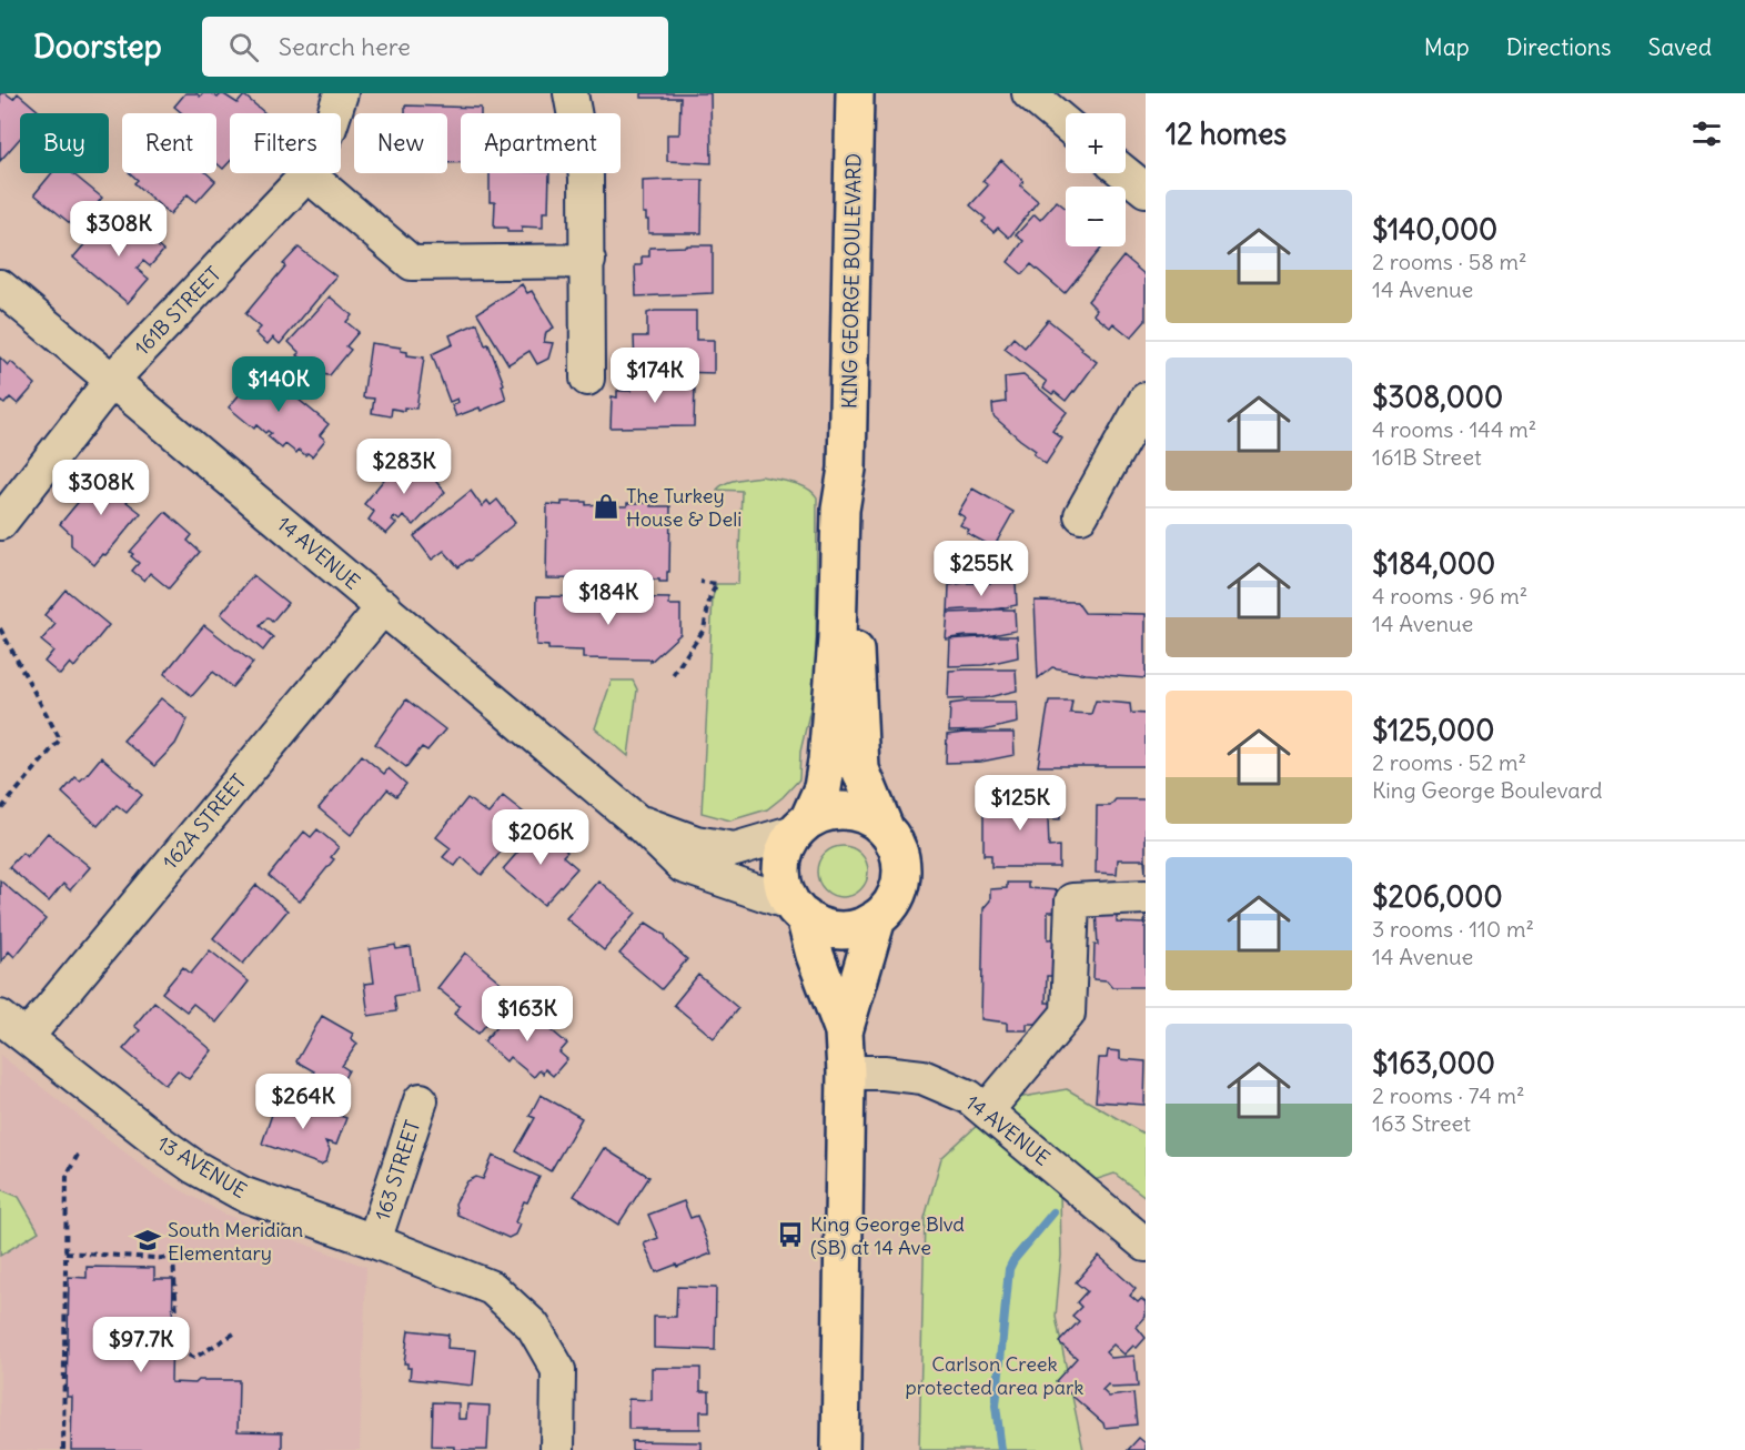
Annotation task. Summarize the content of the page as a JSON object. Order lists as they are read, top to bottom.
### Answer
{
  "streets": {
    "main road": ["KING GEORGE BOULEVARD"],
    "street": [
      "161B STREET",
      "14 AVENUE",
      "162A STREET",
      "13 AVENUE",
      "163 STREET"
    ]
  },
  "crossings": [
    ["KING GEORGE BOULEVARD", "14 AVENUE"],
    ["161B STREET", "14 AVENUE"],
    ["14 AVENUE", "162A STREET"],
    ["162A STREET", "13 AVENUE"],
    ["13 AVENUE", "163 STREET"]
  ],
  "parks": ["Carlson Creek protected area park"],
  "places": {
    "shop": ["The Turkey House & Deli"],
    "bus stop": ["King George Blvd (SB) at 14 Ave"],
    "school or university": ["South Meridian Elementary"]
  },
  "page": {
    "header": "Doorstep",
    "search": "Search here",
    "nav": ["Map", "Directions", "Saved"],
    "heading": "12 homes",
    "map_buttons": ["+", "−"],
    "chip": [
      "Buy",
      "Rent",
      "Filters",
      "New",
      "Apartment"
    ],
    "list": [
      {
        "name": "$140,000",
        "note": "2 rooms · 58 m² · 14 Avenue"
      },
      {
        "name": "$308,000",
        "note": "4 rooms · 144 m² · 161B Street"
      },
      {
        "name": "$184,000",
        "note": "4 rooms · 96 m² · 14 Avenue"
      },
      {
        "name": "$125,000",
        "note": "2 rooms · 52 m² · King George Boulevard"
      },
      {
        "name": "$206,000",
        "note": "3 rooms · 110 m² · 14 Avenue"
      },
      {
        "name": "$163,000",
        "note": "2 rooms · 74 m² · 163 Street"
      }
    ],
    "price": [
      "$308K",
      "$174K",
      "$140K",
      "$283K",
      "$308K",
      "$255K",
      "$184K",
      "$125K",
      "$206K",
      "$163K",
      "$264K",
      "$97.7K"
    ]
  }
}
